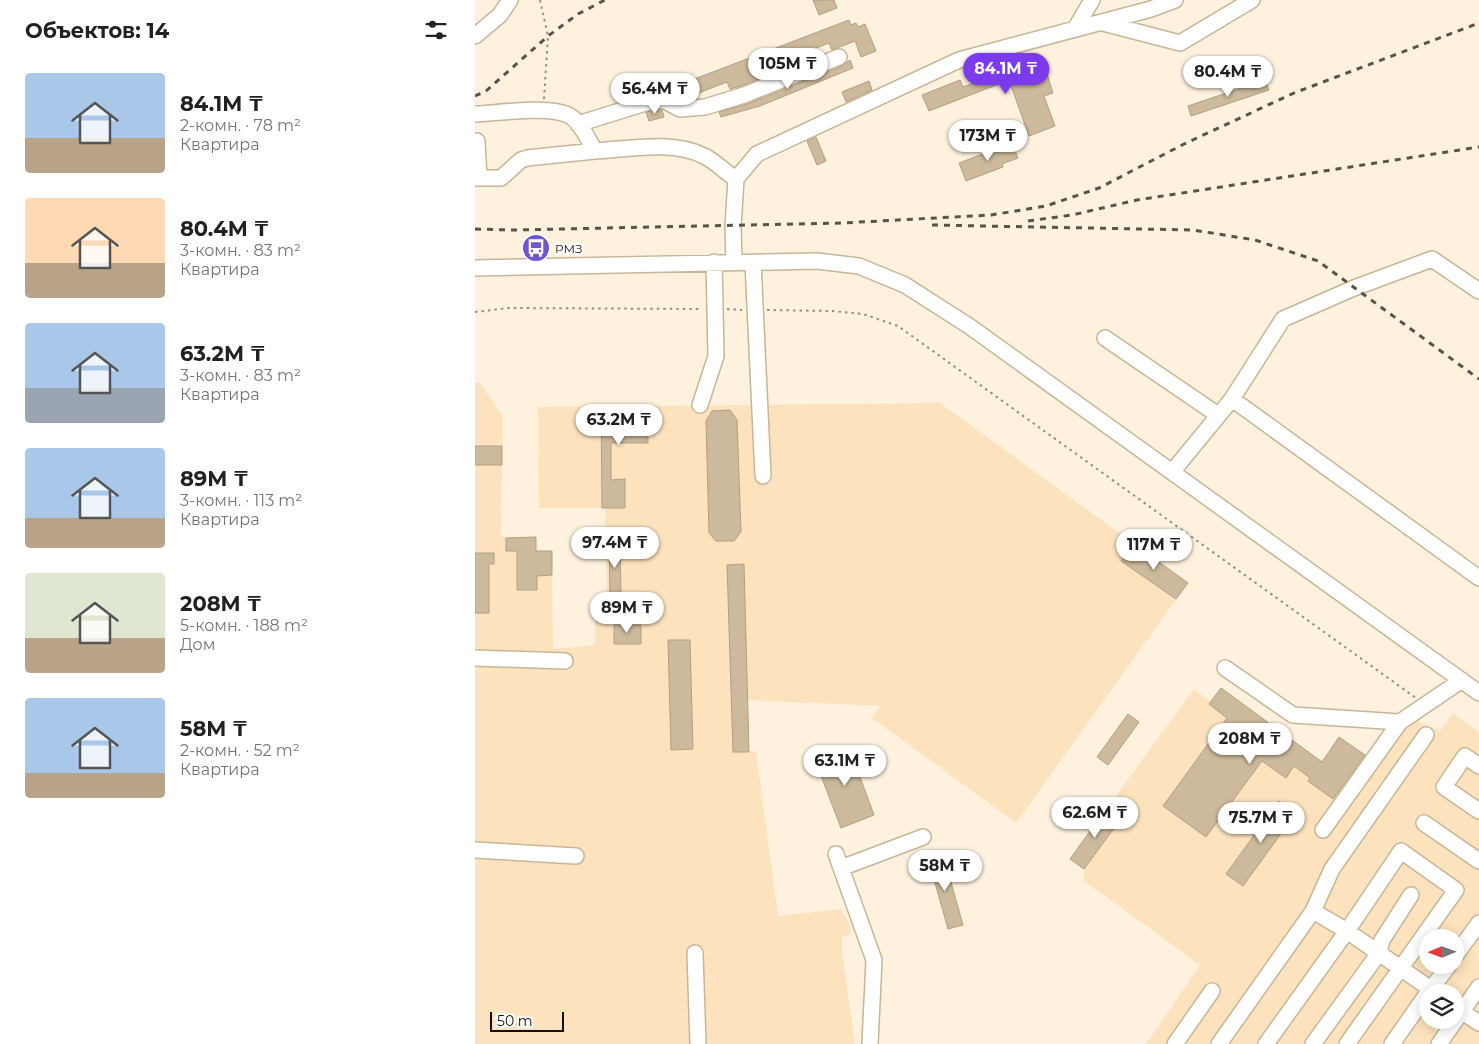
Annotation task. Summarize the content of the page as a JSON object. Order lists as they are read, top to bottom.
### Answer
{
  "places": {
    "bus stop": ["РМЗ"]
  },
  "scale_bar": "50 m",
  "north": "left",
  "page": {
    "heading": "Объектов: 14",
    "price": [
      "105M ₸",
      "84.1M ₸",
      "80.4M ₸",
      "56.4M ₸",
      "173M ₸",
      "63.2M ₸",
      "97.4M ₸",
      "117M ₸",
      "89M ₸",
      "208M ₸",
      "63.1M ₸",
      "62.6M ₸",
      "75.7M ₸",
      "58M ₸"
    ],
    "list": [
      {
        "name": "84.1M ₸",
        "note": "2-комн. · 78 m² · Квартира"
      },
      {
        "name": "80.4M ₸",
        "note": "3-комн. · 83 m² · Квартира"
      },
      {
        "name": "63.2M ₸",
        "note": "3-комн. · 83 m² · Квартира"
      },
      {
        "name": "89M ₸",
        "note": "3-комн. · 113 m² · Квартира"
      },
      {
        "name": "208M ₸",
        "note": "5-комн. · 188 m² · Дом"
      },
      {
        "name": "58M ₸",
        "note": "2-комн. · 52 m² · Квартира"
      }
    ],
    "scale": "50 m"
  }
}
